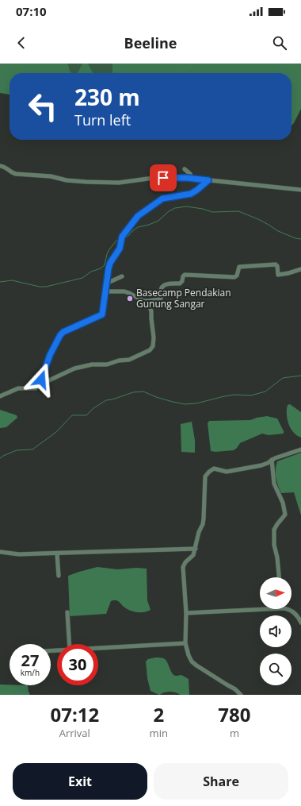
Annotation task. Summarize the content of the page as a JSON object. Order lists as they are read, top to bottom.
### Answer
{
  "places": ["Basecamp Pendakian Gunung Sangar"],
  "north": "right",
  "page": {
    "status": "07:10",
    "header": "Beeline",
    "turn": ["230 m", "Turn left"],
    "speed": "27 km/h",
    "limit": "30",
    "eta": [
      "07:12",
      "Arrival",
      "2",
      "min",
      "780",
      "m"
    ],
    "buttons": ["Exit", "Share"]
  }
}
